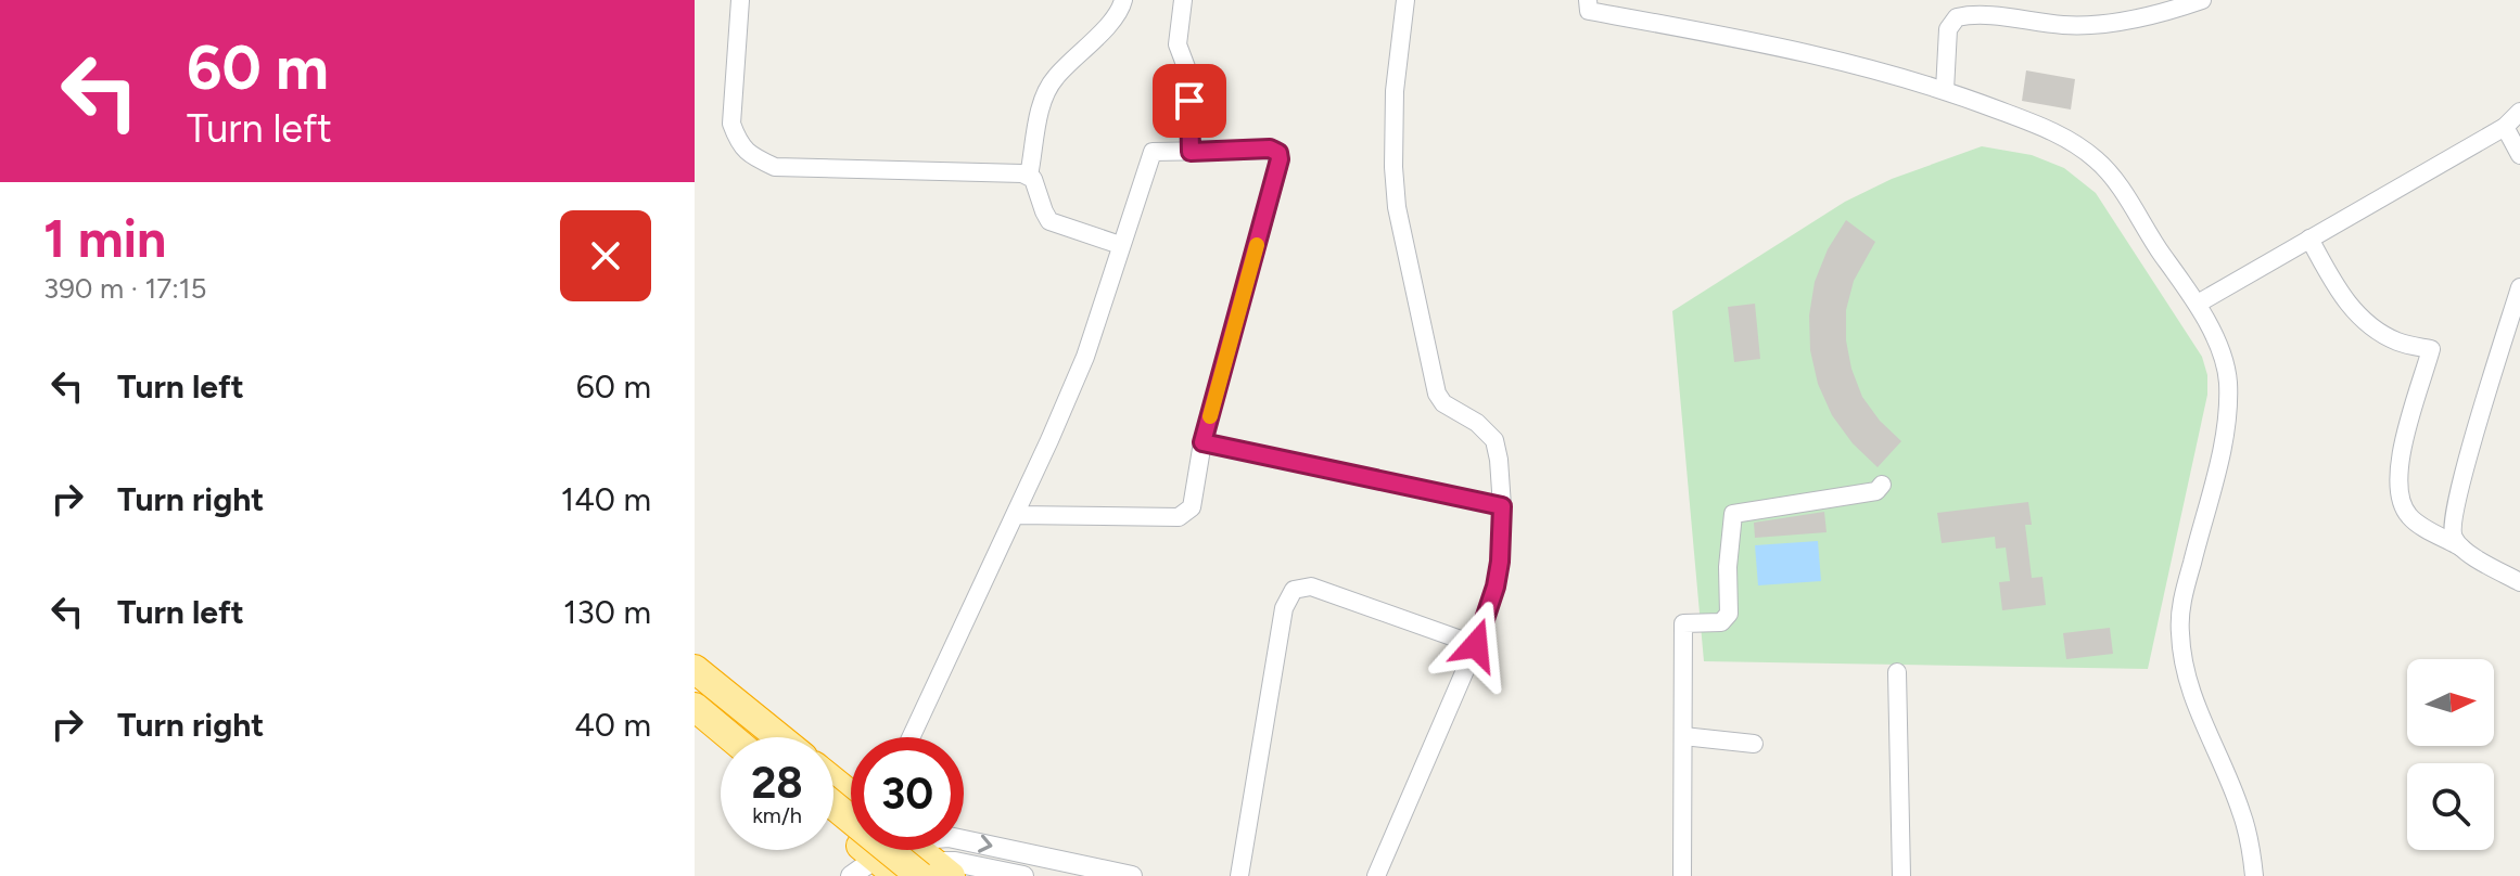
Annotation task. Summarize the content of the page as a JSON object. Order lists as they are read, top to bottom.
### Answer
{
  "north": "right",
  "page": {
    "turn": ["60 m", "Turn left"],
    "heading": ["1 min", "390 m · 17:15"],
    "list": [
      {
        "name": "Turn left",
        "value": "60 m"
      },
      {
        "name": "Turn right",
        "value": "140 m"
      },
      {
        "name": "Turn left",
        "value": "130 m"
      },
      {
        "name": "Turn right",
        "value": "40 m"
      }
    ],
    "speed": "28 km/h",
    "limit": "30"
  }
}
